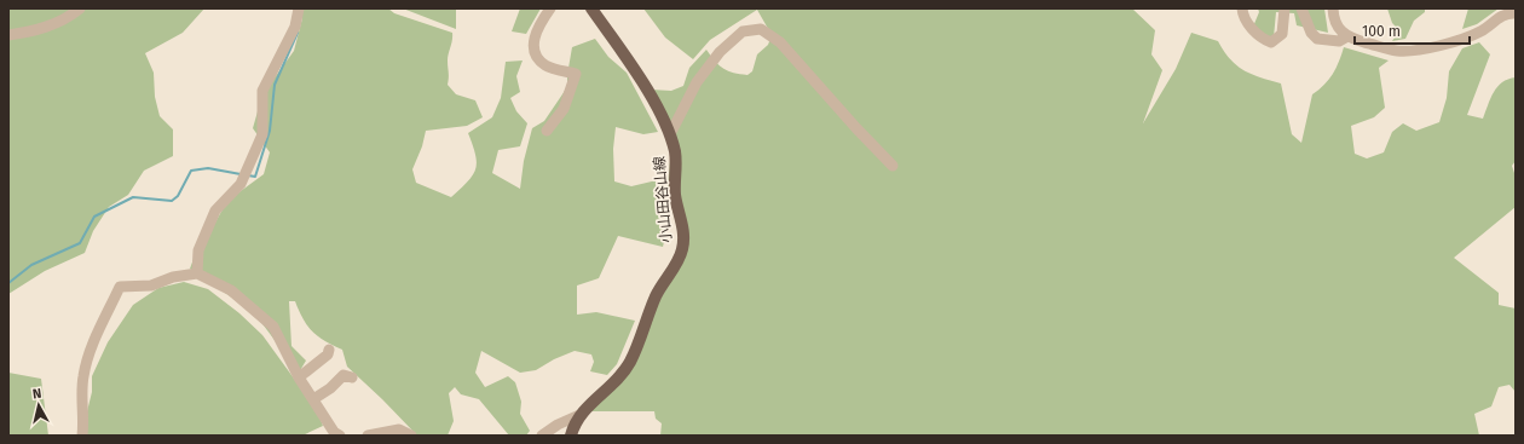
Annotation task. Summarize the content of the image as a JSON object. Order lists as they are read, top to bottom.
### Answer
{
  "streets": {
    "main road": ["小山田谷山線"]
  },
  "scale_bar": "100 m",
  "north": "top"
}
